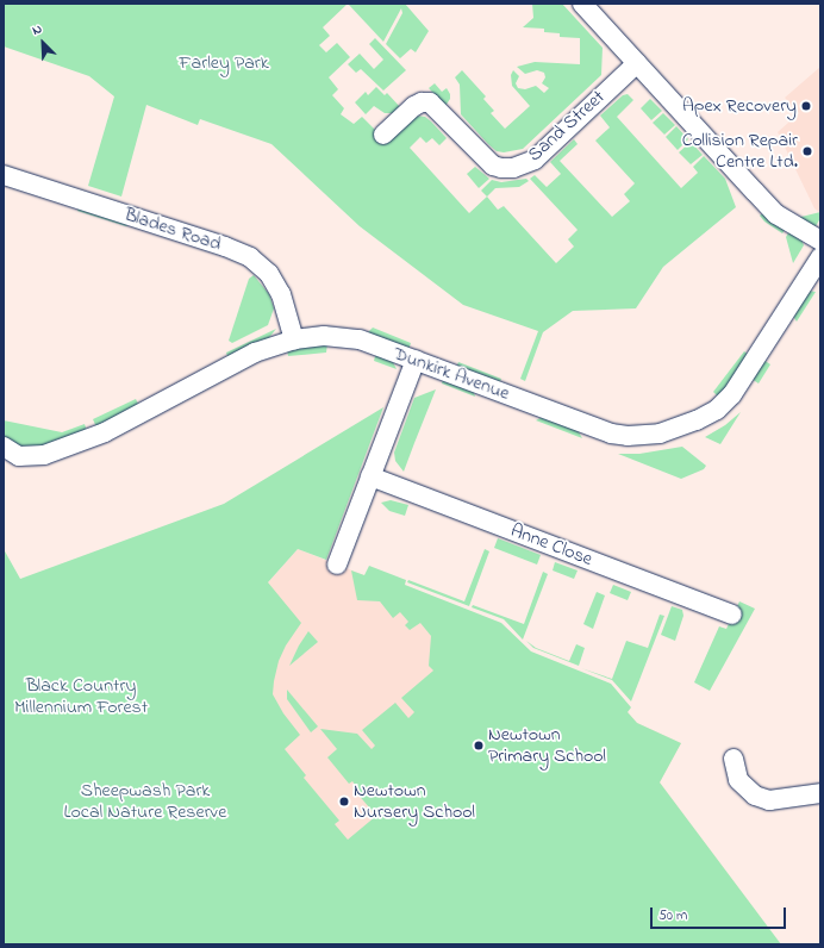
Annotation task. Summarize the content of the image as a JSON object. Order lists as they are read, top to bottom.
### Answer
{
  "streets": {
    "street": [
      "Sand Street",
      "Blades Road",
      "Dunkirk Avenue",
      "Anne Close"
    ]
  },
  "crossings": [
    ["Blades Road", "Dunkirk Avenue"]
  ],
  "parks": ["Farley Park", "Black Country Millennium Forest", "Sheepwash Park Local Nature Reserve"],
  "places": [
    "Apex Recovery",
    "Collision Repair Centre Ltd.",
    "Newtown Primary School",
    "Newtown Nursery School"
  ],
  "scale_bar": "50 m",
  "north": "top left"
}
